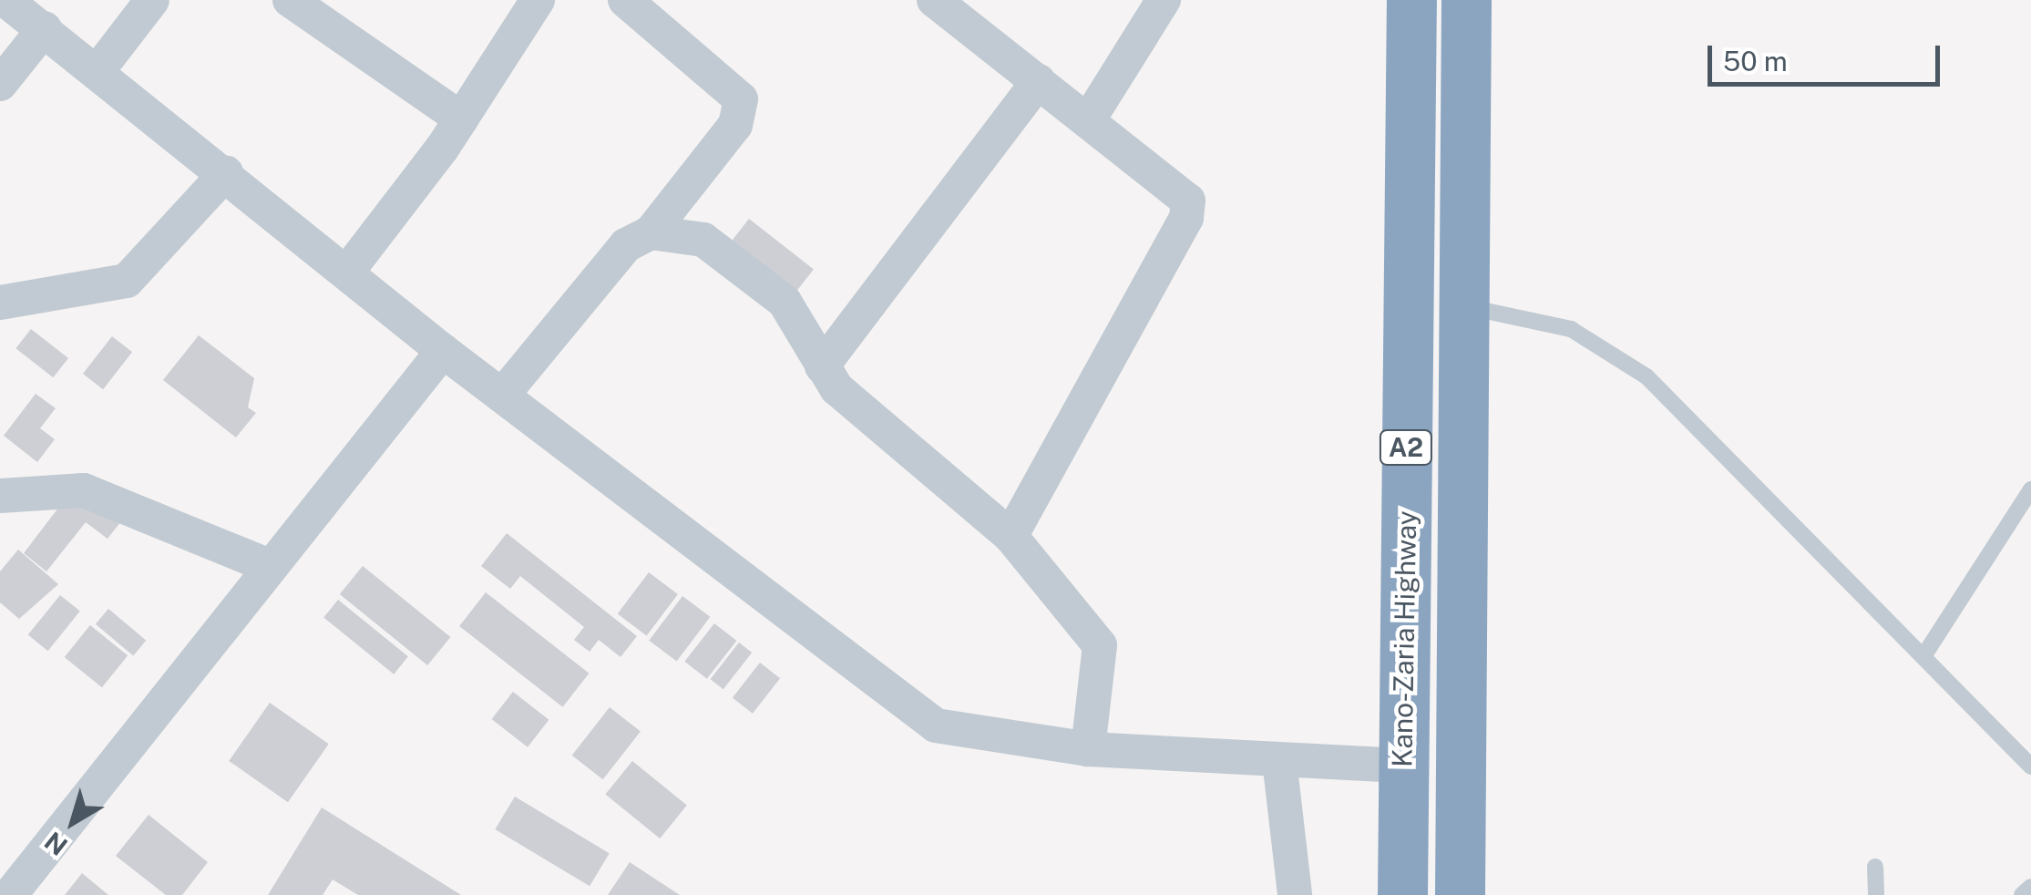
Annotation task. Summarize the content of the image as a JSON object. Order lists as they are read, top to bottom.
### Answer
{
  "streets": {
    "highway": ["A2", "Kano-Zaria Highway"]
  },
  "scale_bar": "50 m",
  "north": "bottom left"
}
